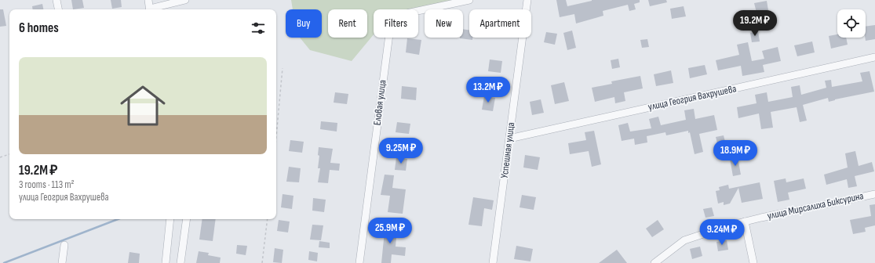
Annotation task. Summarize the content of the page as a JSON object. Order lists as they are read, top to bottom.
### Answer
{
  "streets": {
    "street": [
      "улица Геогрия Вахрушева",
      "Еловая улица",
      "Успешная улица",
      "улица Мирсалиха Биксурина"
    ]
  },
  "crossings": [
    ["улица Геогрия Вахрушева", "Успешная улица"]
  ],
  "page": {
    "chip": [
      "Buy",
      "Rent",
      "Filters",
      "New",
      "Apartment"
    ],
    "heading": "6 homes",
    "price": [
      "19.2M ₽",
      "13.2M ₽",
      "9.25M ₽",
      "18.9M ₽",
      "25.9M ₽",
      "9.24M ₽"
    ],
    "list": [
      {
        "name": "19.2M ₽",
        "note": "3 rooms · 113 m² · улица Геогрия Вахрушева"
      }
    ]
  }
}
